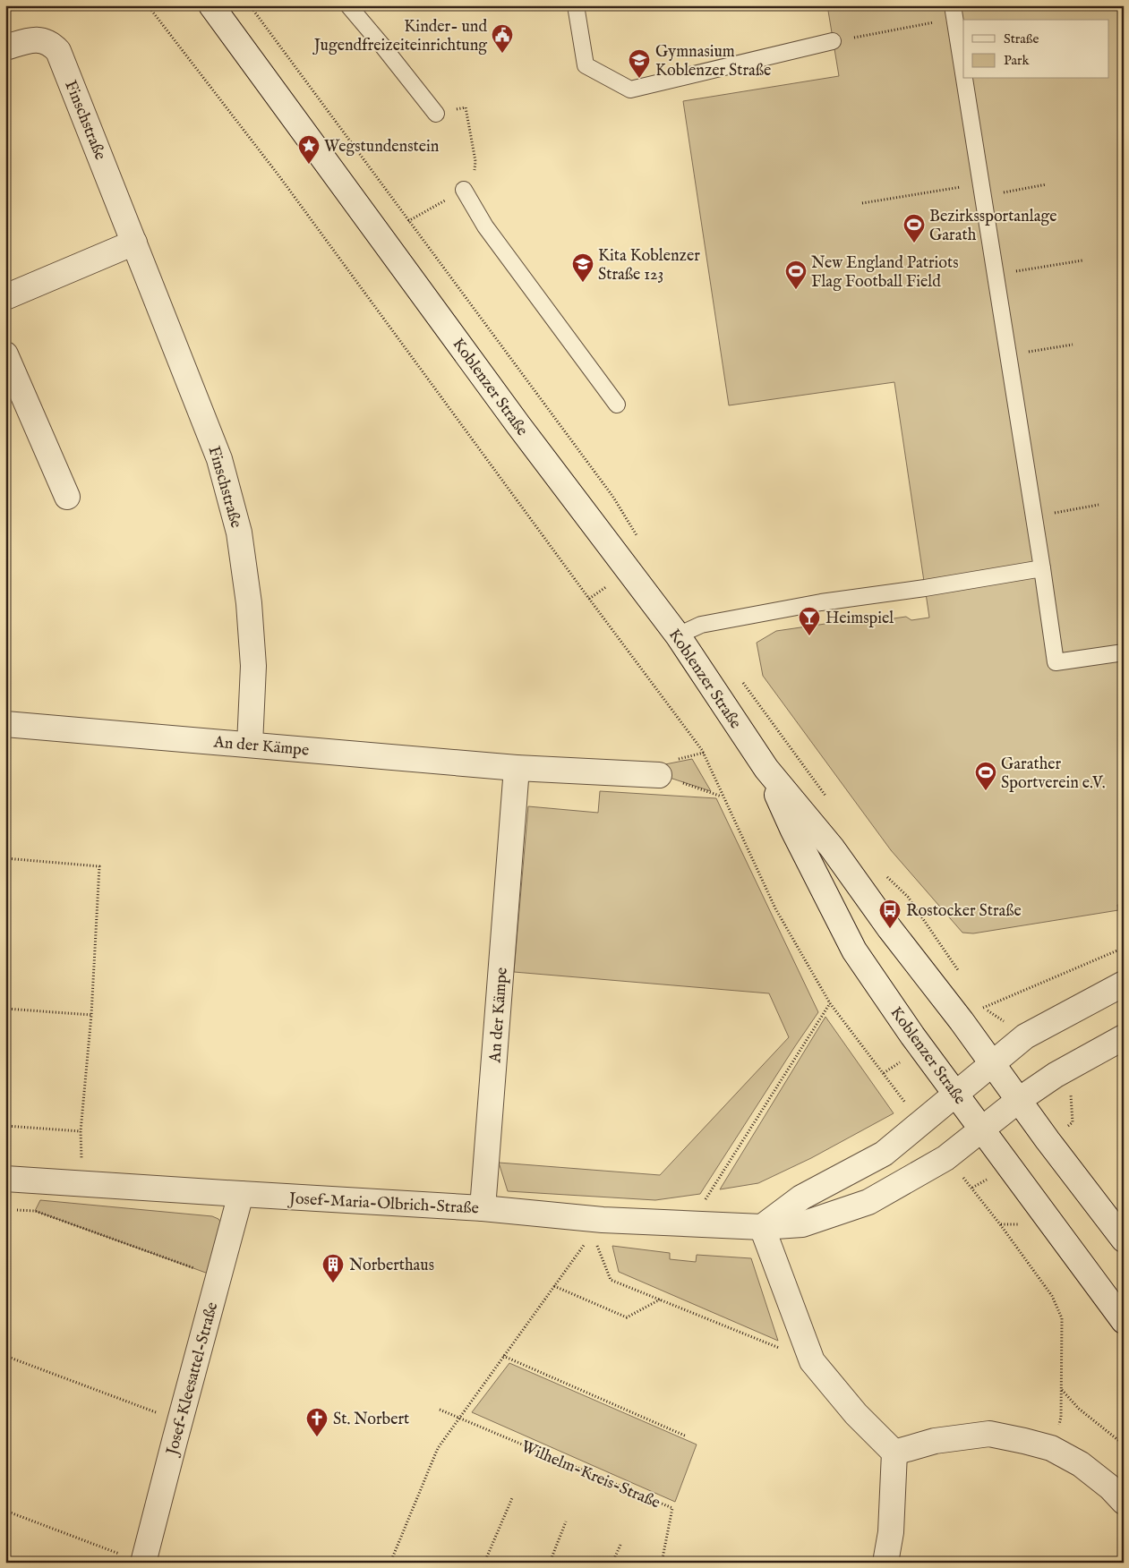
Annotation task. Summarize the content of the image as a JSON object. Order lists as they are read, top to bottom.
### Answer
{
  "streets": {
    "street": [
      "Finschstraße",
      "Koblenzer Straße",
      "An der Kämpe",
      "Josef-Maria-Olbrich-Straße",
      "Josef-Kleesattel-Straße"
    ],
    "path": ["Wilhelm-Kreis-Straße"]
  },
  "crossings": [
    ["Finschstraße", "An der Kämpe"],
    ["Koblenzer Straße", "Josef-Maria-Olbrich-Straße"],
    ["An der Kämpe", "Josef-Maria-Olbrich-Straße"],
    ["Josef-Maria-Olbrich-Straße", "Josef-Kleesattel-Straße"]
  ],
  "places": {
    "public building": ["Kinder- und Jugendfreizeiteinrichtung"],
    "school or university": ["Gymnasium Koblenzer Straße", "Kita Koblenzer Straße 123"],
    "place": ["Wegstundenstein"],
    "sports": ["Bezirkssportanlage Garath", "New England Patriots Flag Football Field", "Garather Sportverein e.V."],
    "bar": ["Heimspiel"],
    "bus stop": ["Rostocker Straße"],
    "building": ["Norberthaus"],
    "church": ["St. Norbert"]
  },
  "legend": ["Straße", "Park"]
}
